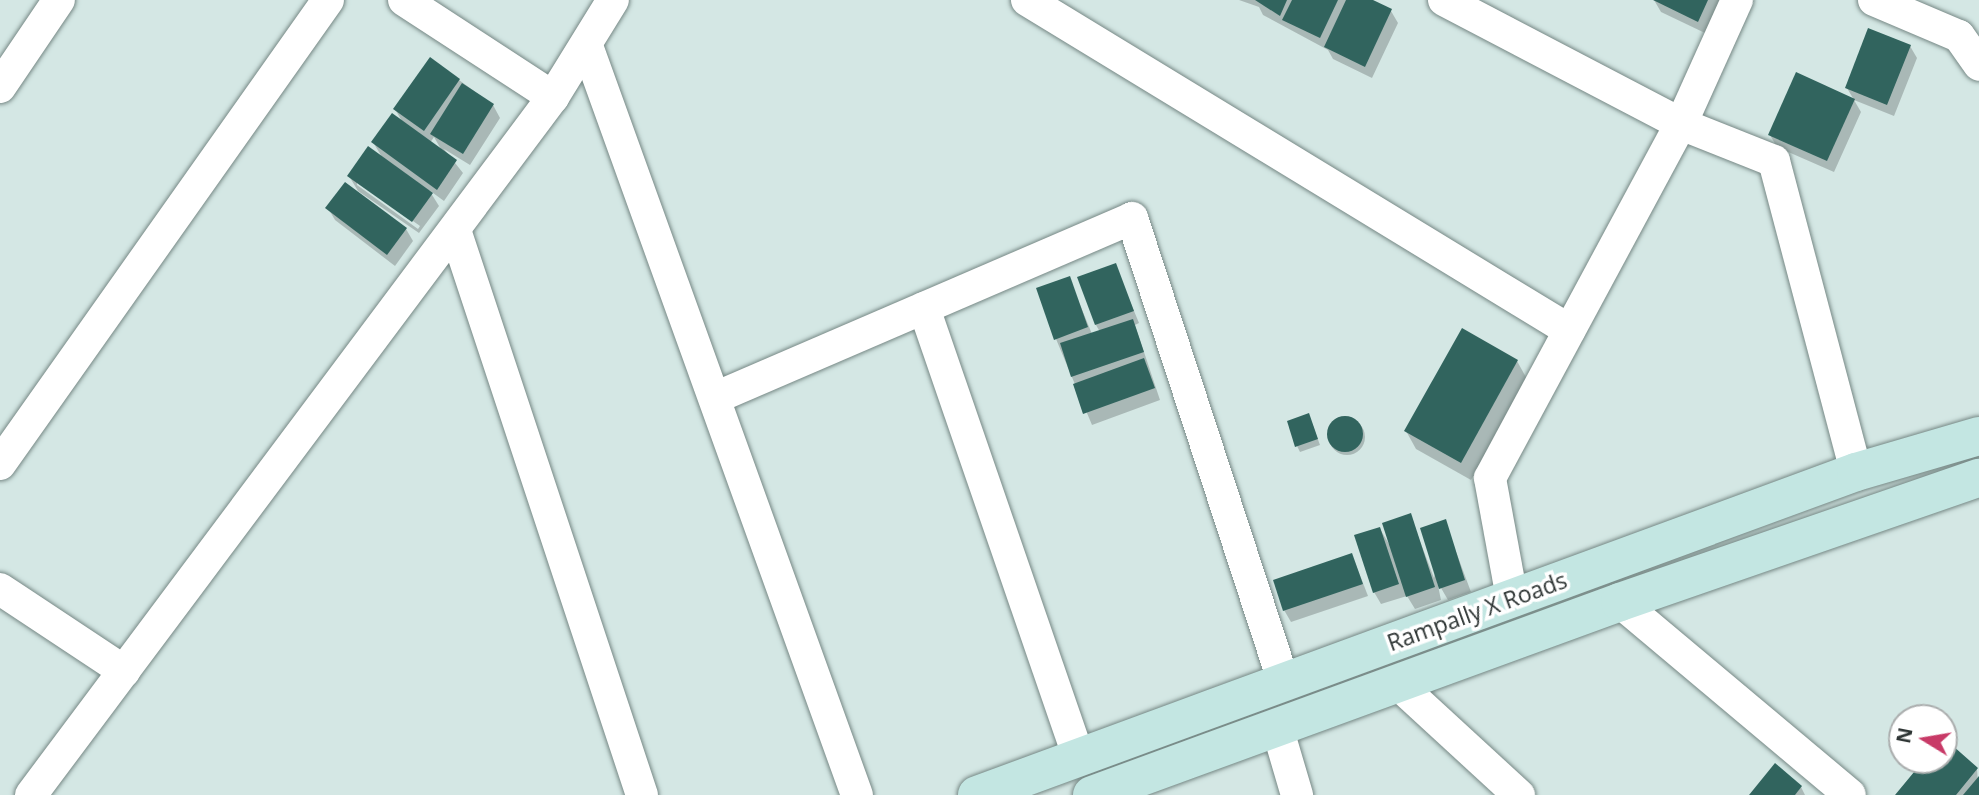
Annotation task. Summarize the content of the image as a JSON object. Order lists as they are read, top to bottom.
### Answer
{
  "streets": {
    "main road": ["Rampally X Roads"]
  },
  "north": "left"
}
